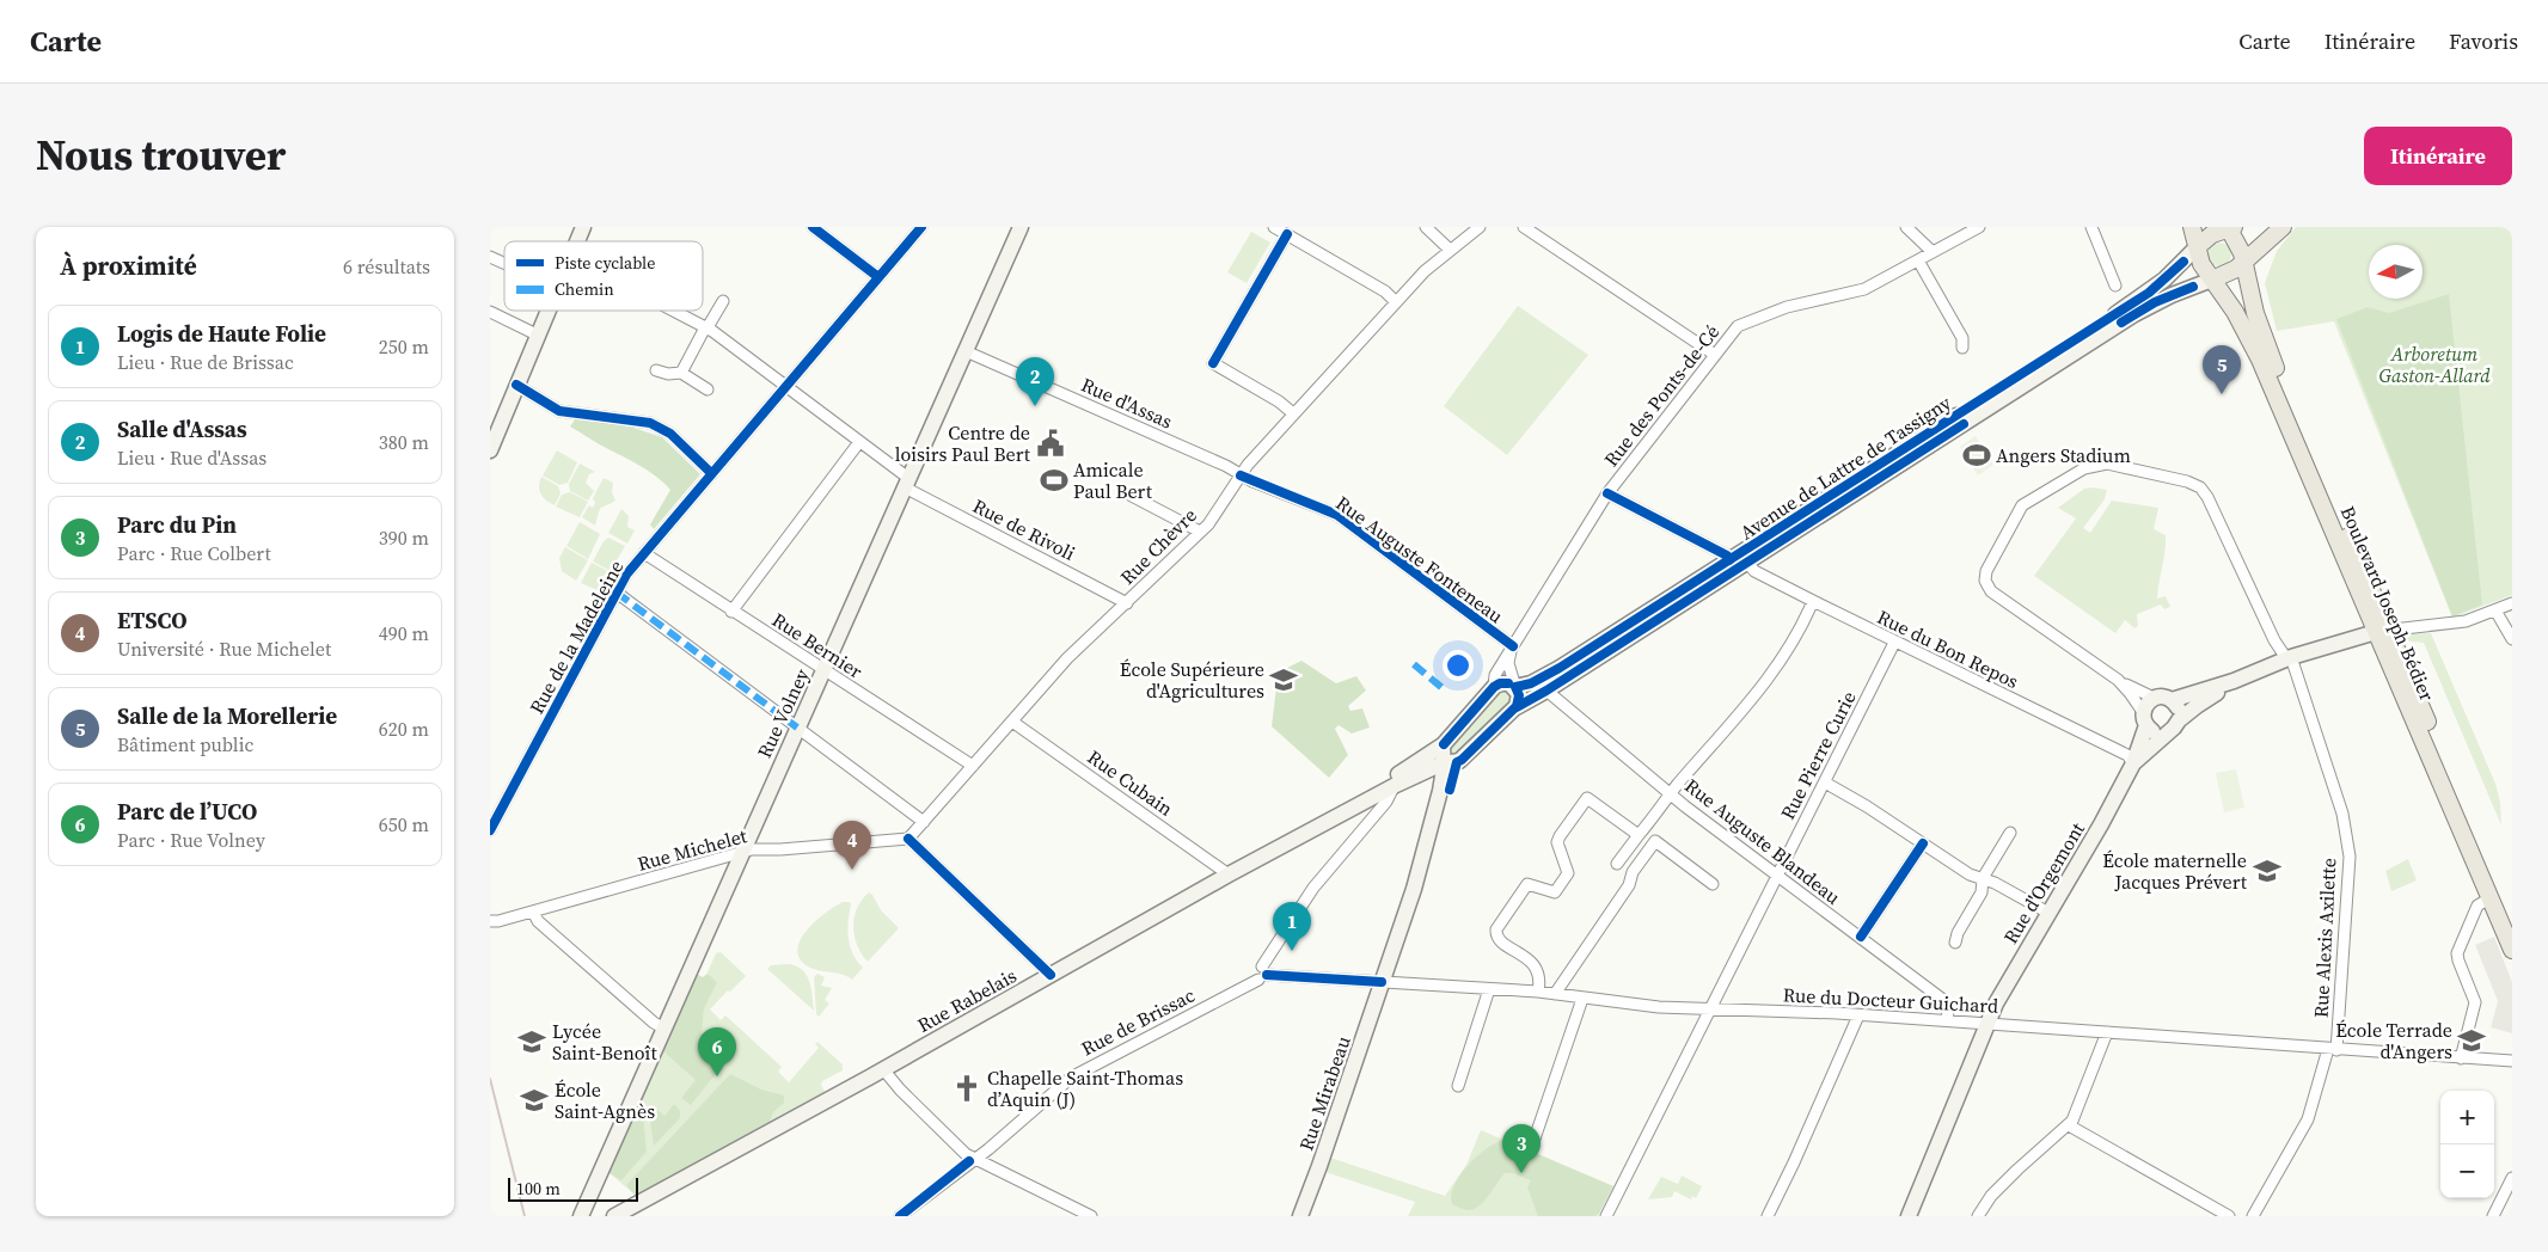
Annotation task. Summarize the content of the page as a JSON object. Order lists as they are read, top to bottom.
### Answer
{
  "streets": {
    "main road": ["Boulevard Joseph Bédier"],
    "street": [
      "Rue des Ponts-de-Cé",
      "Rue d'Assas",
      "Avenue de Lattre de Tassigny",
      "Rue de Rivoli",
      "Rue Chèvre",
      "Rue Auguste Fonteneau",
      "Rue de la Madeleine",
      "Rue Bernier",
      "Rue du Bon Repos",
      "Rue Volney",
      "Rue Pierre Curie",
      "Rue Cubain",
      "Rue Auguste Blandeau",
      "Rue Michelet",
      "Rue d'Orgemont",
      "Rue Alexis Axilette",
      "Rue Rabelais",
      "Rue du Docteur Guichard",
      "Rue de Brissac",
      "Rue Mirabeau"
    ]
  },
  "crossings": [
    ["Rue des Ponts-de-Cé", "Rue Auguste Fonteneau"],
    ["Rue des Ponts-de-Cé", "Rue Rabelais"],
    ["Rue d'Assas", "Rue Chèvre"],
    ["Rue d'Assas", "Rue Auguste Fonteneau"],
    ["Rue d'Assas", "Rue Volney"],
    ["Avenue de Lattre de Tassigny", "Boulevard Joseph Bédier"],
    ["Avenue de Lattre de Tassigny", "Rue du Bon Repos"],
    ["Avenue de Lattre de Tassigny", "Rue Auguste Blandeau"],
    ["Avenue de Lattre de Tassigny", "Rue Rabelais"],
    ["Avenue de Lattre de Tassigny", "Rue Mirabeau"],
    ["Rue de Rivoli", "Rue Chèvre"],
    ["Rue de Rivoli", "Rue de la Madeleine"],
    ["Rue de Rivoli", "Rue Volney"],
    ["Rue Chèvre", "Rue Auguste Fonteneau"],
    ["Rue Chèvre", "Rue Bernier"],
    ["Rue Chèvre", "Rue Cubain"],
    ["Rue Chèvre", "Rue Michelet"],
    ["Boulevard Joseph Bédier", "Rue d'Orgemont"],
    ["Rue de la Madeleine", "Rue Bernier"],
    ["Rue Bernier", "Rue Volney"],
    ["Rue du Bon Repos", "Rue Pierre Curie"],
    ["Rue du Bon Repos", "Rue d'Orgemont"],
    ["Rue Volney", "Rue Michelet"],
    ["Rue Pierre Curie", "Rue Auguste Blandeau"],
    ["Rue Pierre Curie", "Rue du Docteur Guichard"],
    ["Rue Cubain", "Rue Rabelais"],
    ["Rue Auguste Blandeau", "Rue du Docteur Guichard"],
    ["Rue d'Orgemont", "Rue Alexis Axilette"],
    ["Rue d'Orgemont", "Rue du Docteur Guichard"],
    ["Rue Alexis Axilette", "Rue du Docteur Guichard"],
    ["Rue Rabelais", "Rue de Brissac"],
    ["Rue Rabelais", "Rue Mirabeau"],
    ["Rue du Docteur Guichard", "Rue de Brissac"],
    ["Rue du Docteur Guichard", "Rue Mirabeau"]
  ],
  "parks": ["Arboretum Gaston-Allard"],
  "places": {
    "public building": ["Centre de loisirs Paul Bert"],
    "sports": ["Angers Stadium", "Amicale Paul Bert"],
    "school or university": [
      "École Supérieure d'Agricultures",
      "École maternelle Jacques Prévert",
      "École Terrade d'Angers",
      "Lycée Saint-Benoît",
      "École Saint-Agnès"
    ],
    "church": ["Chapelle Saint-Thomas d’Aquin (J)"]
  },
  "legend": ["Piste cyclable", "Chemin"],
  "scale_bar": "100 m",
  "north": "left",
  "page": {
    "header": "Carte",
    "nav": ["Carte", "Itinéraire", "Favoris"],
    "title": "Nous trouver",
    "buttons": "Itinéraire",
    "heading": ["À proximité", "6 résultats"],
    "list": [
      {
        "mark": "1",
        "name": "Logis de Haute Folie",
        "note": "Lieu · Rue de Brissac",
        "value": "250 m"
      },
      {
        "mark": "2",
        "name": "Salle d'Assas",
        "note": "Lieu · Rue d'Assas",
        "value": "380 m"
      },
      {
        "mark": "3",
        "name": "Parc du Pin",
        "note": "Parc · Rue Colbert",
        "value": "390 m"
      },
      {
        "mark": "4",
        "name": "ETSCO",
        "note": "Université · Rue Michelet",
        "value": "490 m"
      },
      {
        "mark": "5",
        "name": "Salle de la Morellerie",
        "note": "Bâtiment public",
        "value": "620 m"
      },
      {
        "mark": "6",
        "name": "Parc de l’UCO",
        "note": "Parc · Rue Volney",
        "value": "650 m"
      }
    ],
    "pins": [
      "5",
      "2",
      "4",
      "1",
      "6",
      "3"
    ],
    "map_buttons": ["+", "−"],
    "scale": "100 m"
  }
}
